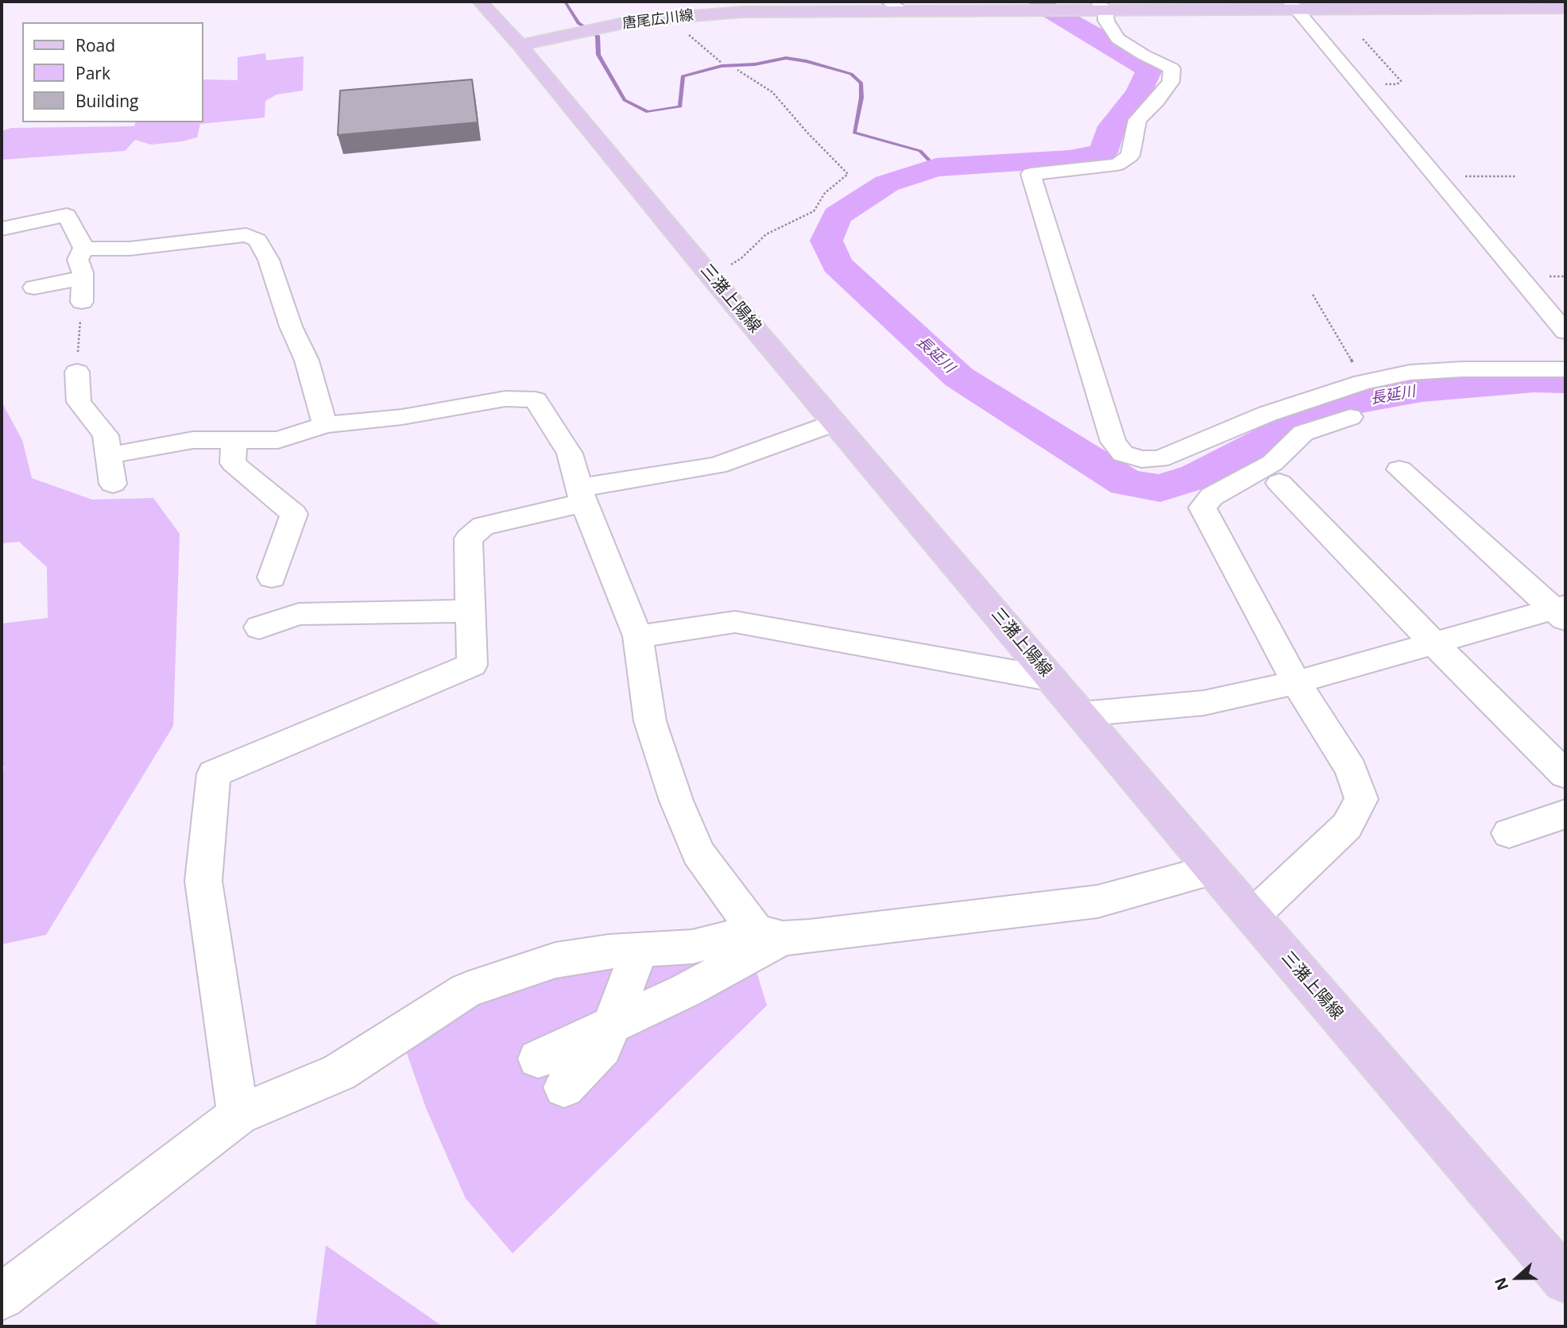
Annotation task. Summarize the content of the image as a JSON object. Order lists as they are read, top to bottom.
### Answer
{
  "streets": {
    "main road": ["唐尾広川線", "三潴上陽線"]
  },
  "crossings": [
    ["唐尾広川線", "三潴上陽線"]
  ],
  "water": ["長延川"],
  "legend": ["Road", "Park", "Building"],
  "north": "left"
}
